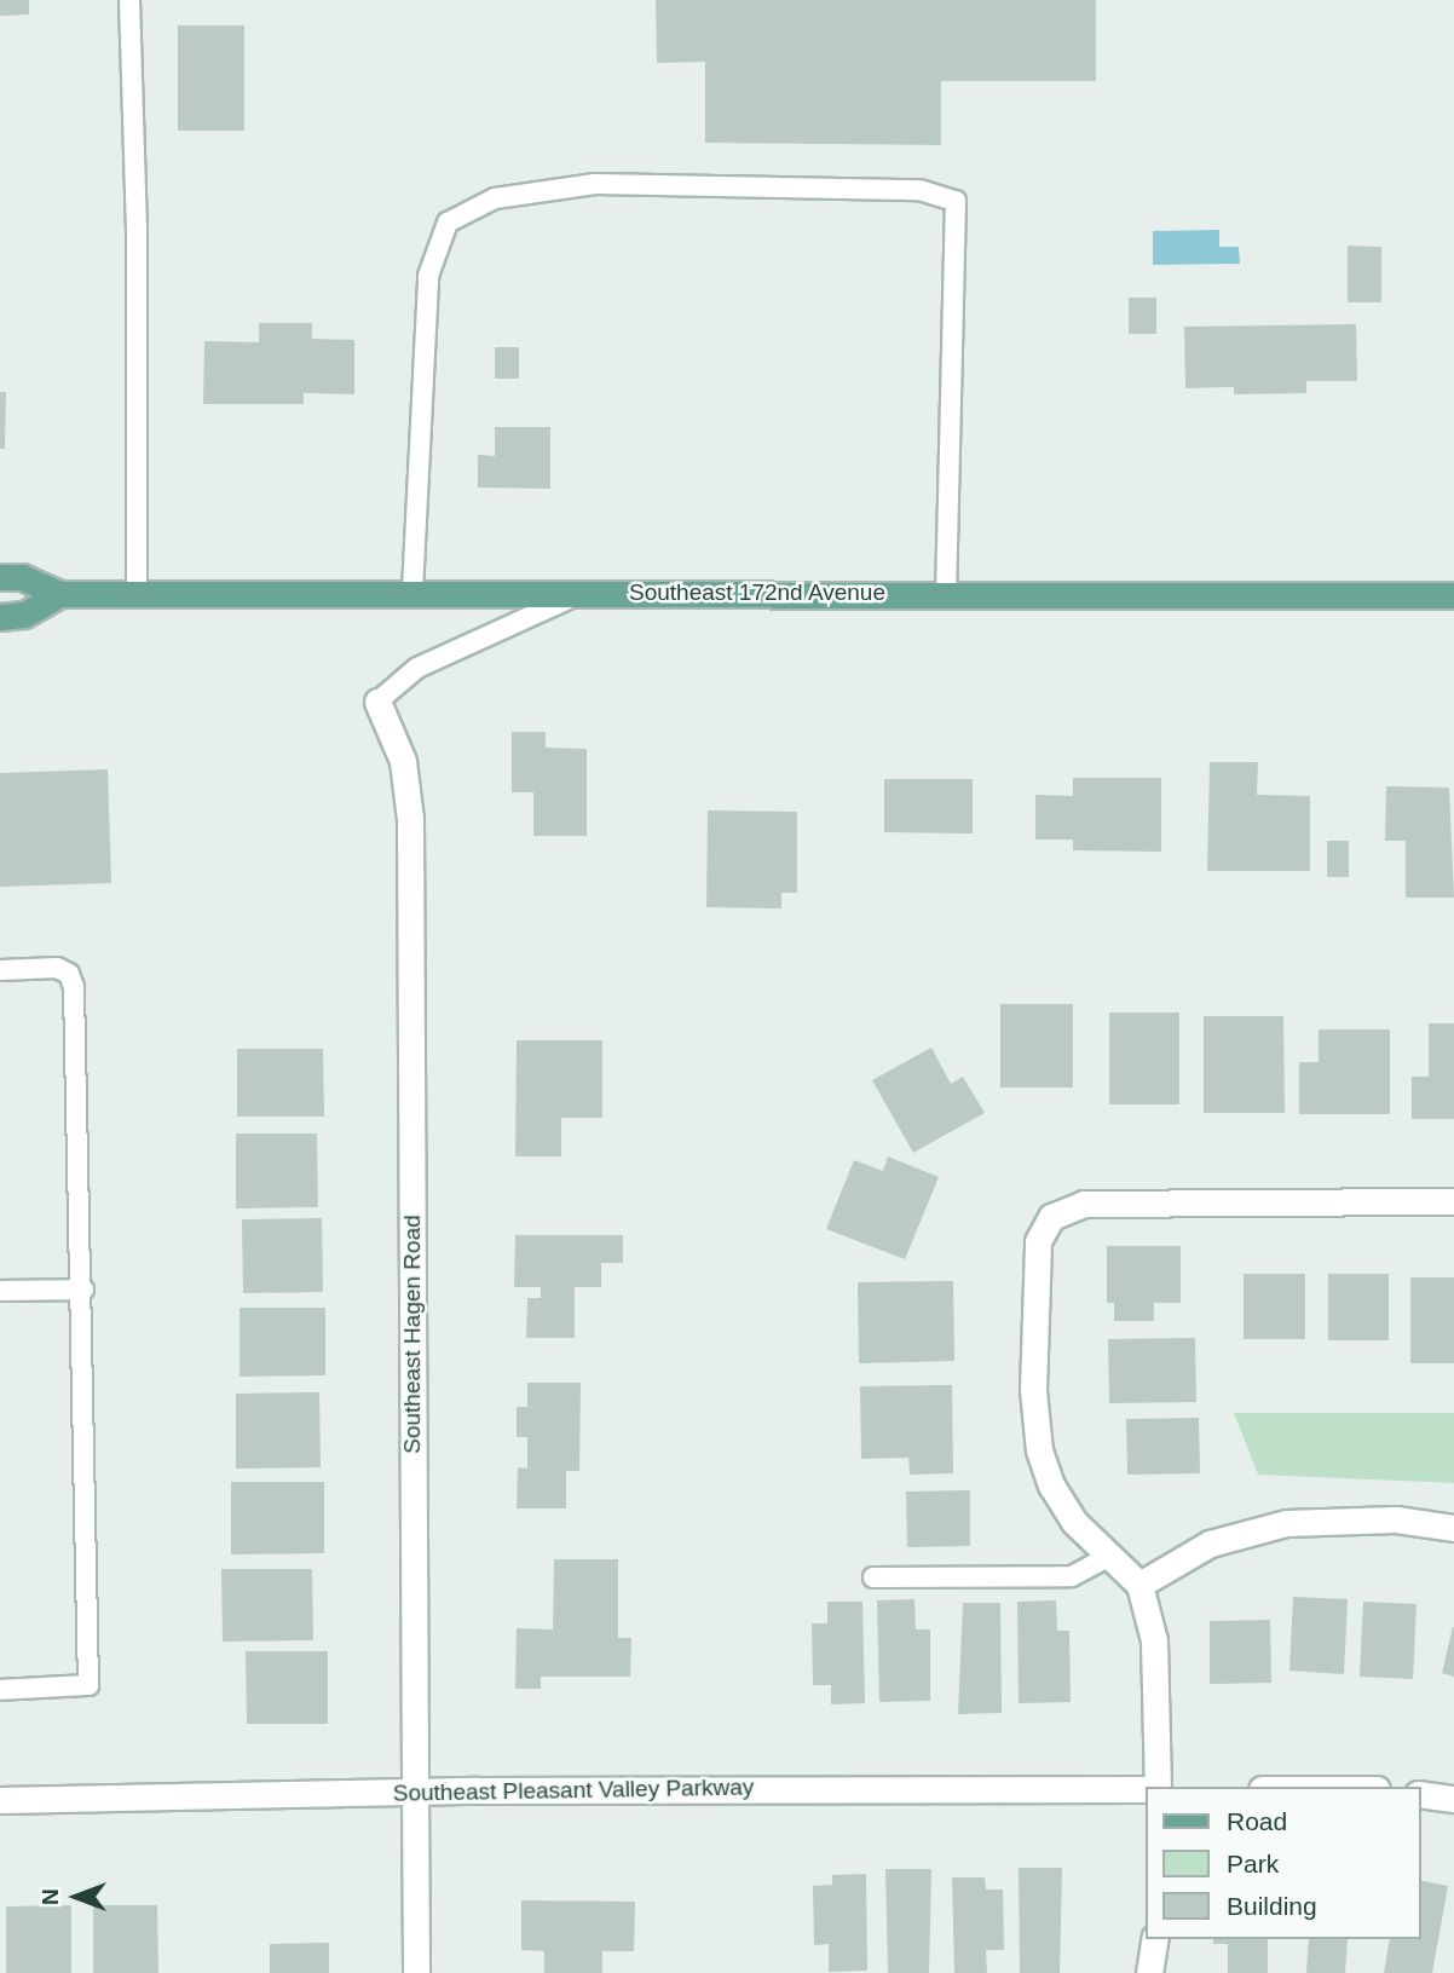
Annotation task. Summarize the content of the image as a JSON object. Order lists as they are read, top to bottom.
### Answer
{
  "streets": {
    "main road": ["Southeast 172nd Avenue"],
    "street": ["Southeast Hagen Road", "Southeast Pleasant Valley Parkway"]
  },
  "crossings": [
    ["Southeast Hagen Road", "Southeast Pleasant Valley Parkway"]
  ],
  "legend": ["Road", "Park", "Building"],
  "north": "left"
}
